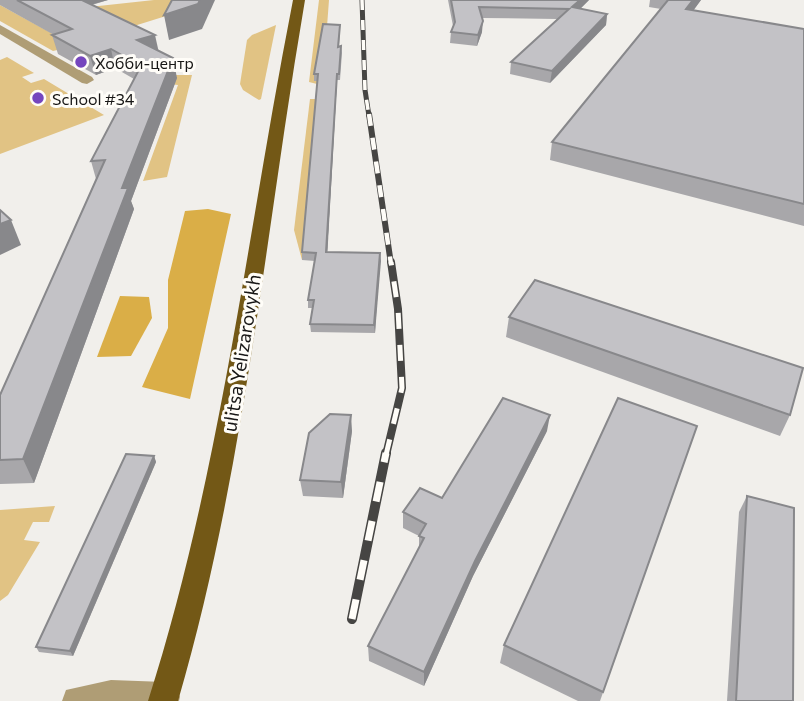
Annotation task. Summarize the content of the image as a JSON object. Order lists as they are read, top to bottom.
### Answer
{
  "streets": {
    "main road": ["ulitsa Yelizarovykh"]
  },
  "places": ["Хобби-центр", "School #34"]
}
